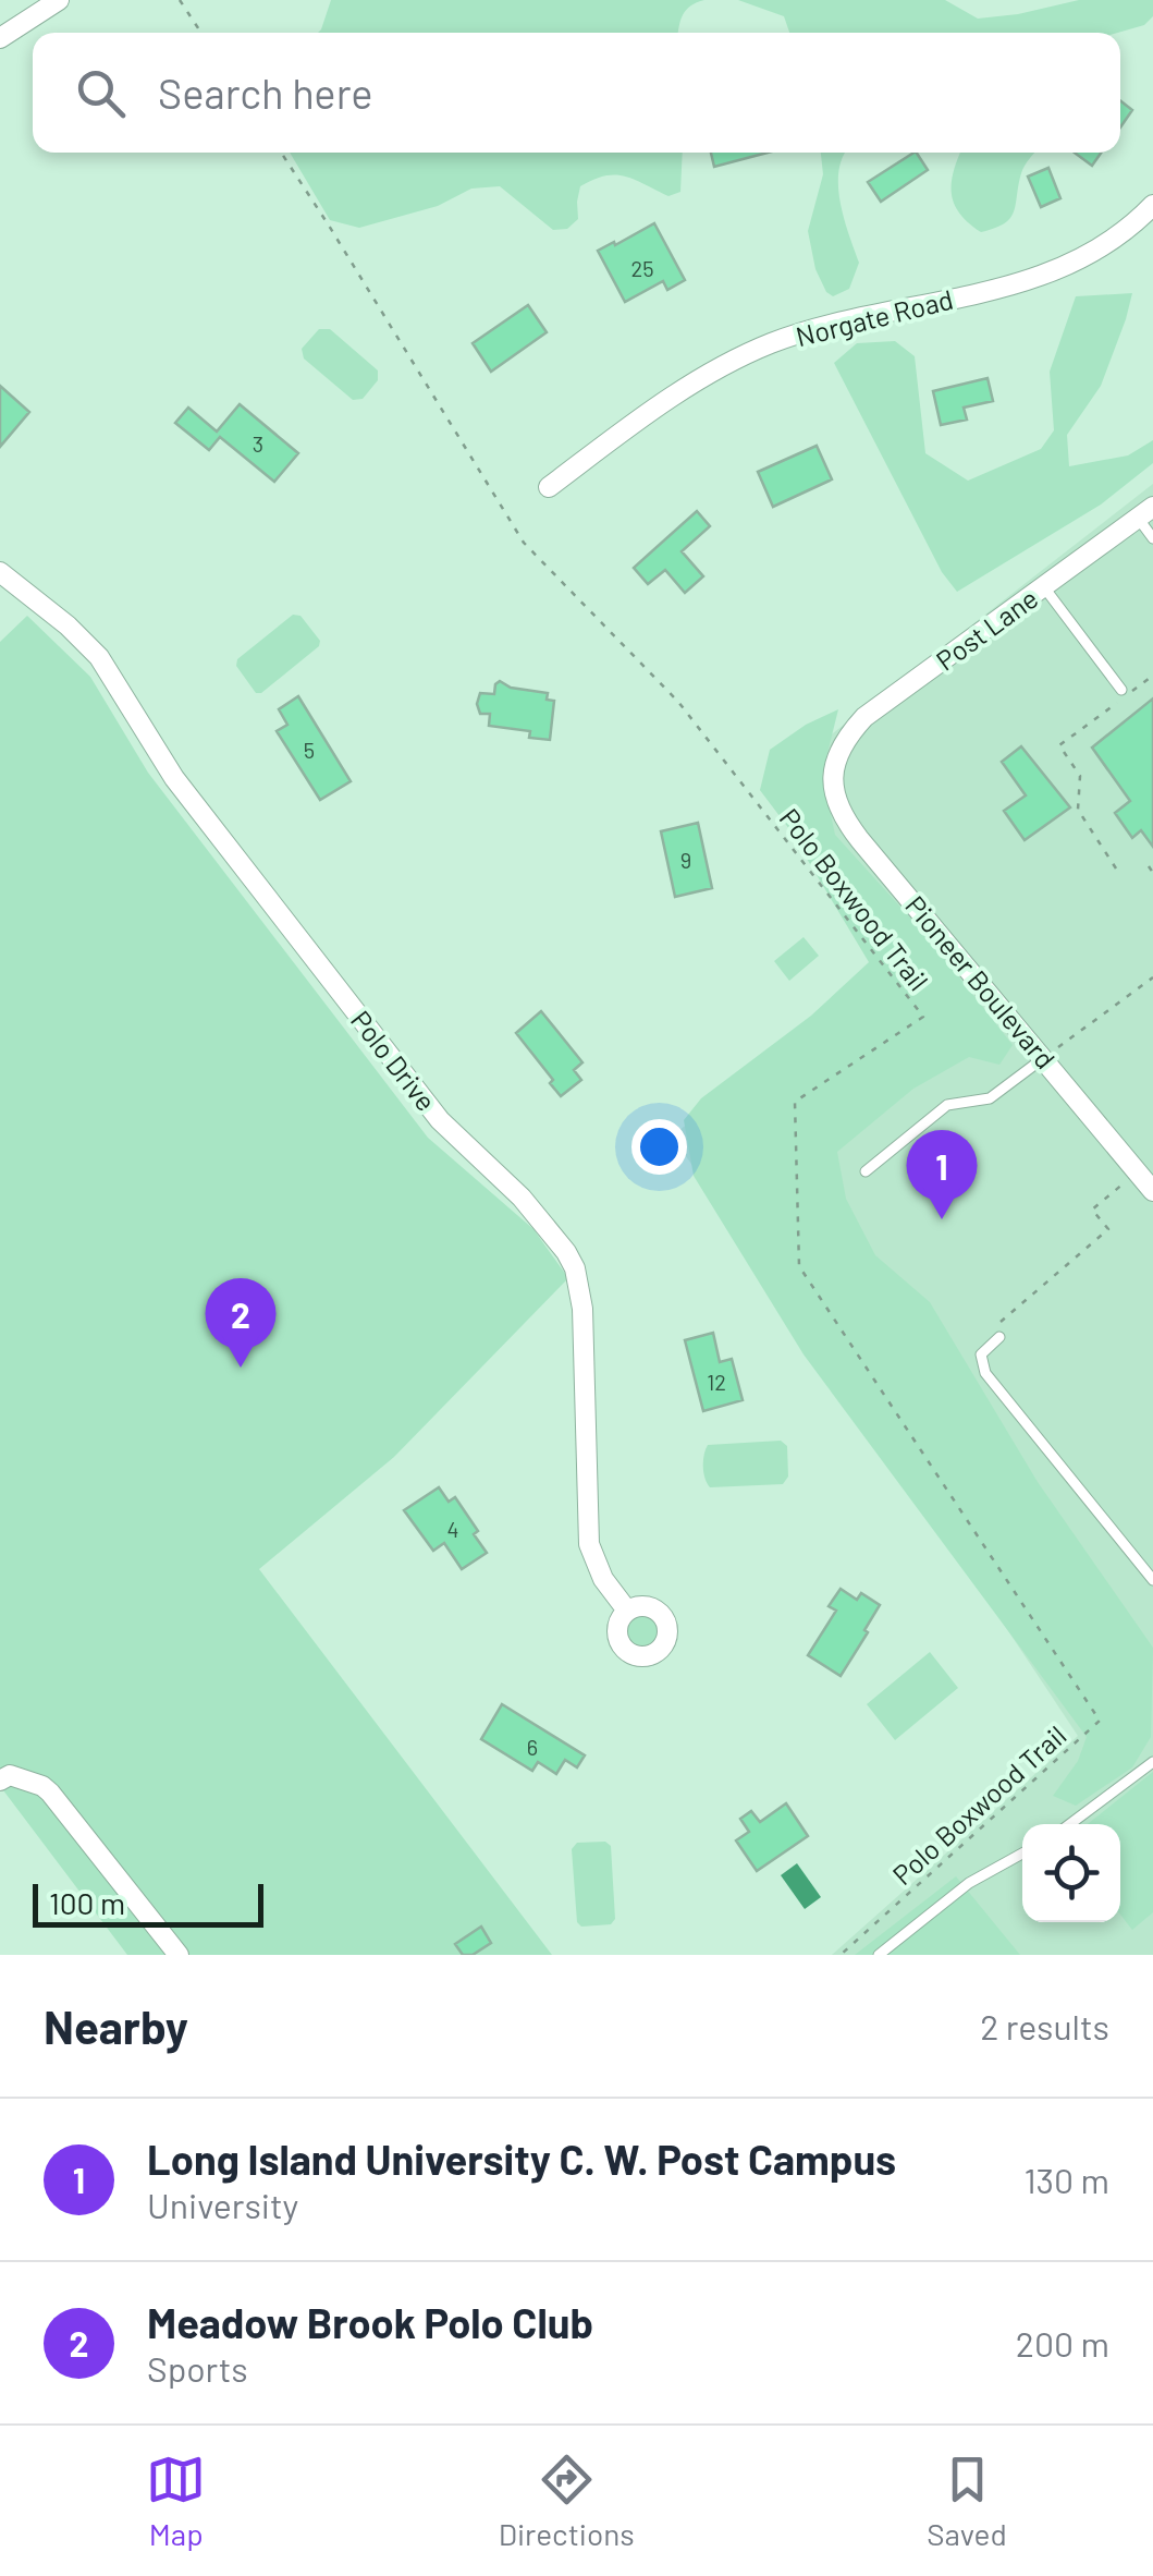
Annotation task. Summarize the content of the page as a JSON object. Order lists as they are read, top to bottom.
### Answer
{
  "streets": {
    "street": [
      "Norgate Road",
      "Post Lane",
      "Pioneer Boulevard",
      "Polo Drive"
    ],
    "path": ["Polo Boxwood Trail"]
  },
  "crossings": [
    ["Post Lane", "Pioneer Boulevard"]
  ],
  "house_numbers": [
    "25",
    "3",
    "5",
    "9",
    "12",
    "4",
    "6"
  ],
  "scale_bar": "100 m",
  "page": {
    "search": "Search here",
    "pins": ["1", "2"],
    "scale": "100 m",
    "heading": ["Nearby", "2 results"],
    "list": [
      {
        "mark": "1",
        "name": "Long Island University C. W. Post Campus",
        "note": "University",
        "value": "130 m"
      },
      {
        "mark": "2",
        "name": "Meadow Brook Polo Club",
        "note": "Sports",
        "value": "200 m"
      }
    ],
    "nav": ["Map", "Directions", "Saved"]
  }
}
